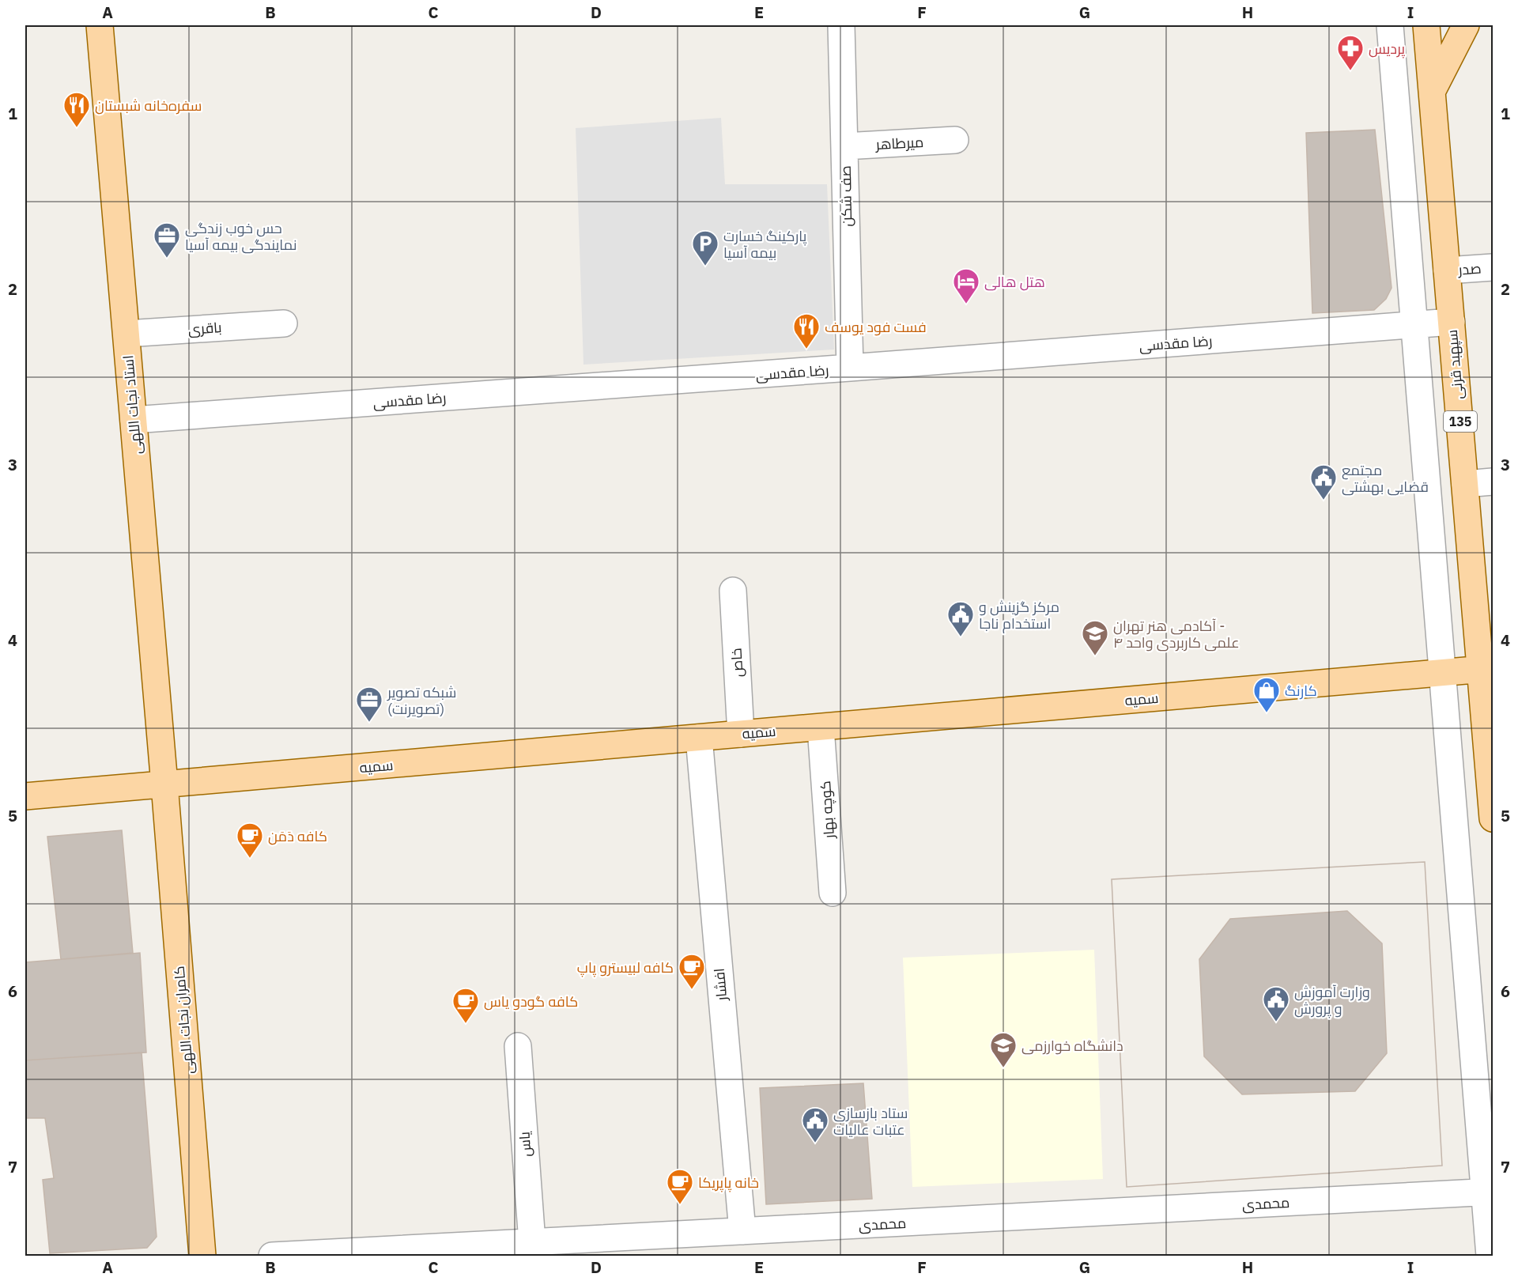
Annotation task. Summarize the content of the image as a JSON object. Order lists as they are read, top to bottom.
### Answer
{
  "streets": {
    "main road": [
      "سپهبد قرنی",
      "استاد نجات اللهی",
      "135",
      "سمیه",
      "کامران نجات اللهی"
    ],
    "street": [
      "میرطاهر",
      "صف شکن",
      "صدر",
      "باقری",
      "رضا مقدسی",
      "خاص",
      "کوچه بهار",
      "افشار",
      "یاس",
      "محمدی"
    ]
  },
  "crossings": [
    ["میرطاهر", "صف شکن"],
    ["صف شکن", "رضا مقدسی"],
    ["صدر", "سپهبد قرنی"],
    ["باقری", "استاد نجات اللهی"],
    ["رضا مقدسی", "سپهبد قرنی"],
    ["رضا مقدسی", "استاد نجات اللهی"],
    ["سپهبد قرنی", "سمیه"],
    ["استاد نجات اللهی", "سمیه"],
    ["استاد نجات اللهی", "کامران نجات اللهی"],
    ["خاص", "سمیه"],
    ["سمیه", "کوچه بهار"],
    ["سمیه", "افشار"],
    ["سمیه", "کامران نجات اللهی"],
    ["افشار", "محمدی"],
    ["یاس", "محمدی"]
  ],
  "places": {
    "pharmacy": ["پردیس"],
    "restaurant": ["سفره‌خانه شبستان", "فست فود یوسف"],
    "office": ["حس خوب زندگی نمایندگی بیمه آسیا", "شبکه تصویر (تصویرنت)"],
    "parking": ["پارکینگ خسارت بیمه آسیا"],
    "hotel": ["هتل هالی"],
    "public building": [
      "مجتمع قضایی بهشتی",
      "مرکز گزینش و استخدام ناجا",
      "وزارت آموزش و پرورش",
      "ستاد بازسازی عتبات عالیات"
    ],
    "school or university": ["آکادمی هنر تهران - علمی کاربردی واحد ۴", "دانشگاه خوارزمی"],
    "shop": ["کارنگ"],
    "cafe": [
      "کافه دَمَن",
      "کافه لبیسترو پاپ",
      "کافه گودو یاس",
      "خانه پاپریکا"
    ]
  },
  "grid": {
    "columns": [
      "A",
      "B",
      "C",
      "D",
      "E",
      "F",
      "G",
      "H",
      "I"
    ],
    "rows": [
      "1",
      "2",
      "3",
      "4",
      "5",
      "6",
      "7"
    ]
  }
}
